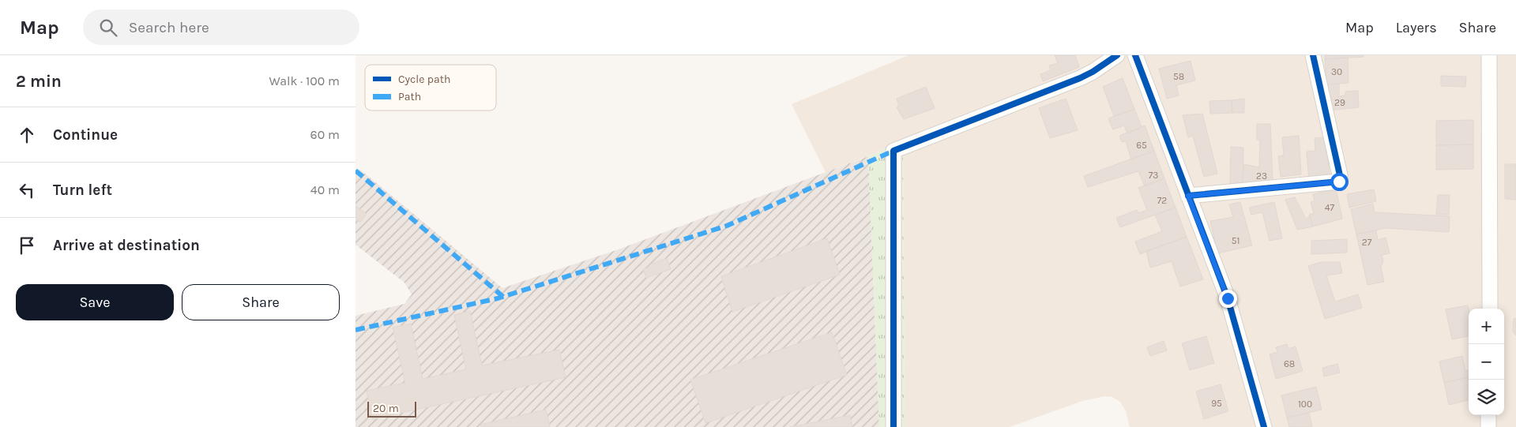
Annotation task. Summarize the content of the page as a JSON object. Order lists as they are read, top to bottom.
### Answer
{
  "house_numbers": [
    "30",
    "58",
    "29",
    "65",
    "73",
    "23",
    "72",
    "47",
    "51",
    "27",
    "68",
    "95",
    "100"
  ],
  "legend": ["Cycle path", "Path"],
  "scale_bar": "20 m",
  "page": {
    "header": "Map",
    "search": "Search here",
    "nav": ["Map", "Layers", "Share"],
    "heading": ["2 min", "Walk · 100 m"],
    "list": [
      ["Continue", "60 m"],
      ["Turn left", "40 m"],
      "Arrive at destination"
    ],
    "buttons": ["Save", "Share"],
    "map_buttons": ["+", "−"],
    "scale": "20 m"
  }
}
